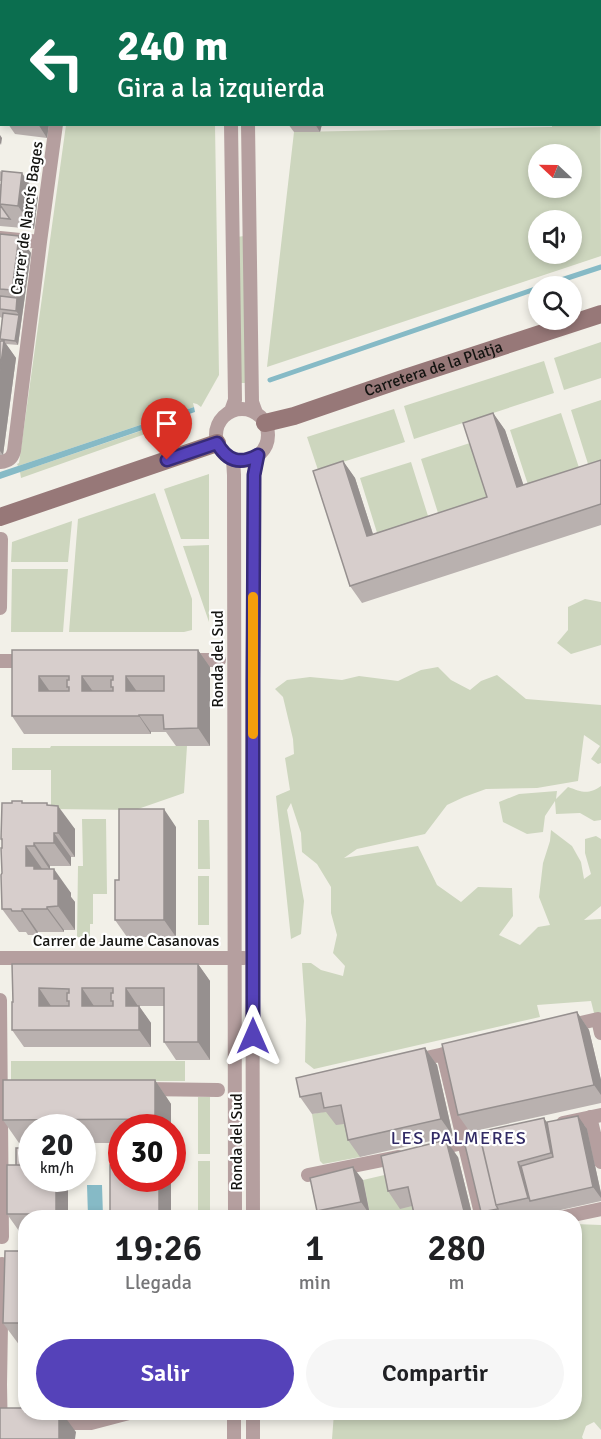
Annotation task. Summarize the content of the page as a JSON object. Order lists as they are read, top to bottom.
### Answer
{
  "streets": {
    "street": [
      "Carrer de Narcís Bages",
      "Carretera de la Platja",
      "Ronda del Sud",
      "Carrer de Jaume Casanovas"
    ]
  },
  "crossings": [
    ["Carretera de la Platja", "Ronda del Sud"],
    ["Ronda del Sud", "Carrer de Jaume Casanovas"]
  ],
  "districts": ["LES PALMERES"],
  "north": "left",
  "page": {
    "turn": ["240 m", "Gira a la izquierda"],
    "speed": "20 km/h",
    "limit": "30",
    "eta": [
      "19:26",
      "Llegada",
      "1",
      "min",
      "280",
      "m"
    ],
    "buttons": ["Salir", "Compartir"]
  }
}
